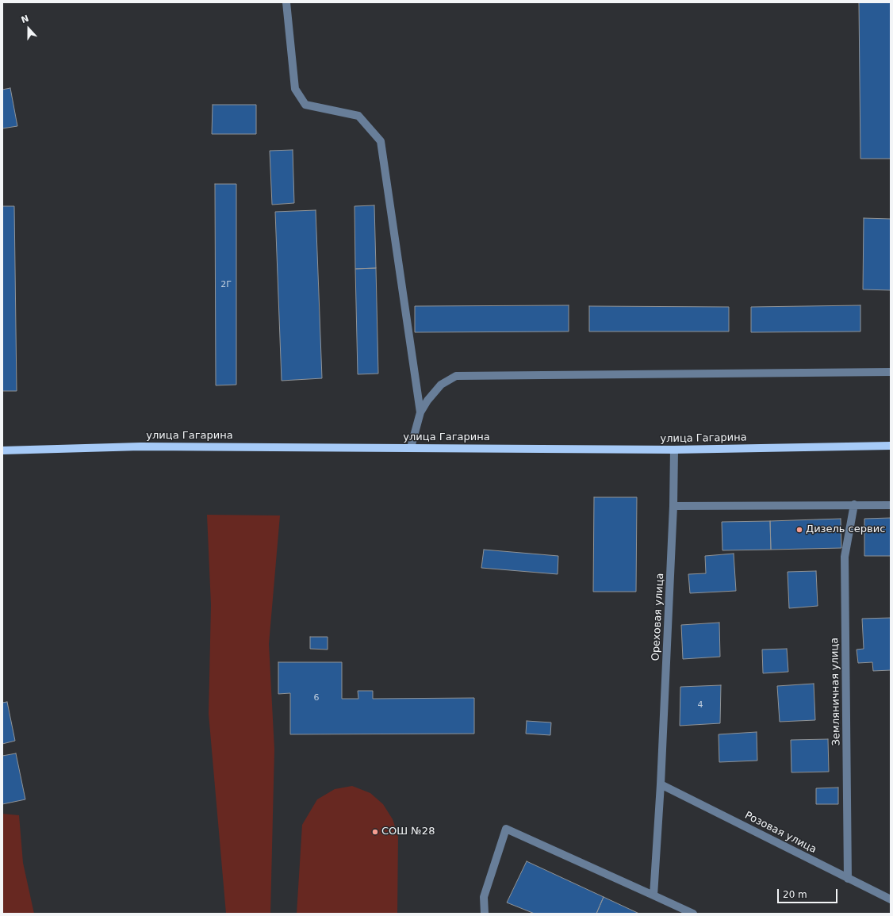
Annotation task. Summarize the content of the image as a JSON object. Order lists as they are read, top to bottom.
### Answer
{
  "streets": {
    "main road": ["улица Гагарина"],
    "street": ["Ореховая улица", "Земляничная улица", "Розовая улица"]
  },
  "crossings": [
    ["улица Гагарина", "Ореховая улица"],
    ["Ореховая улица", "Розовая улица"],
    ["Земляничная улица", "Розовая улица"]
  ],
  "places": ["Дизель сервис", "СОШ №28"],
  "house_numbers": ["2Г", "6", "4"],
  "scale_bar": "20 m",
  "north": "top"
}
